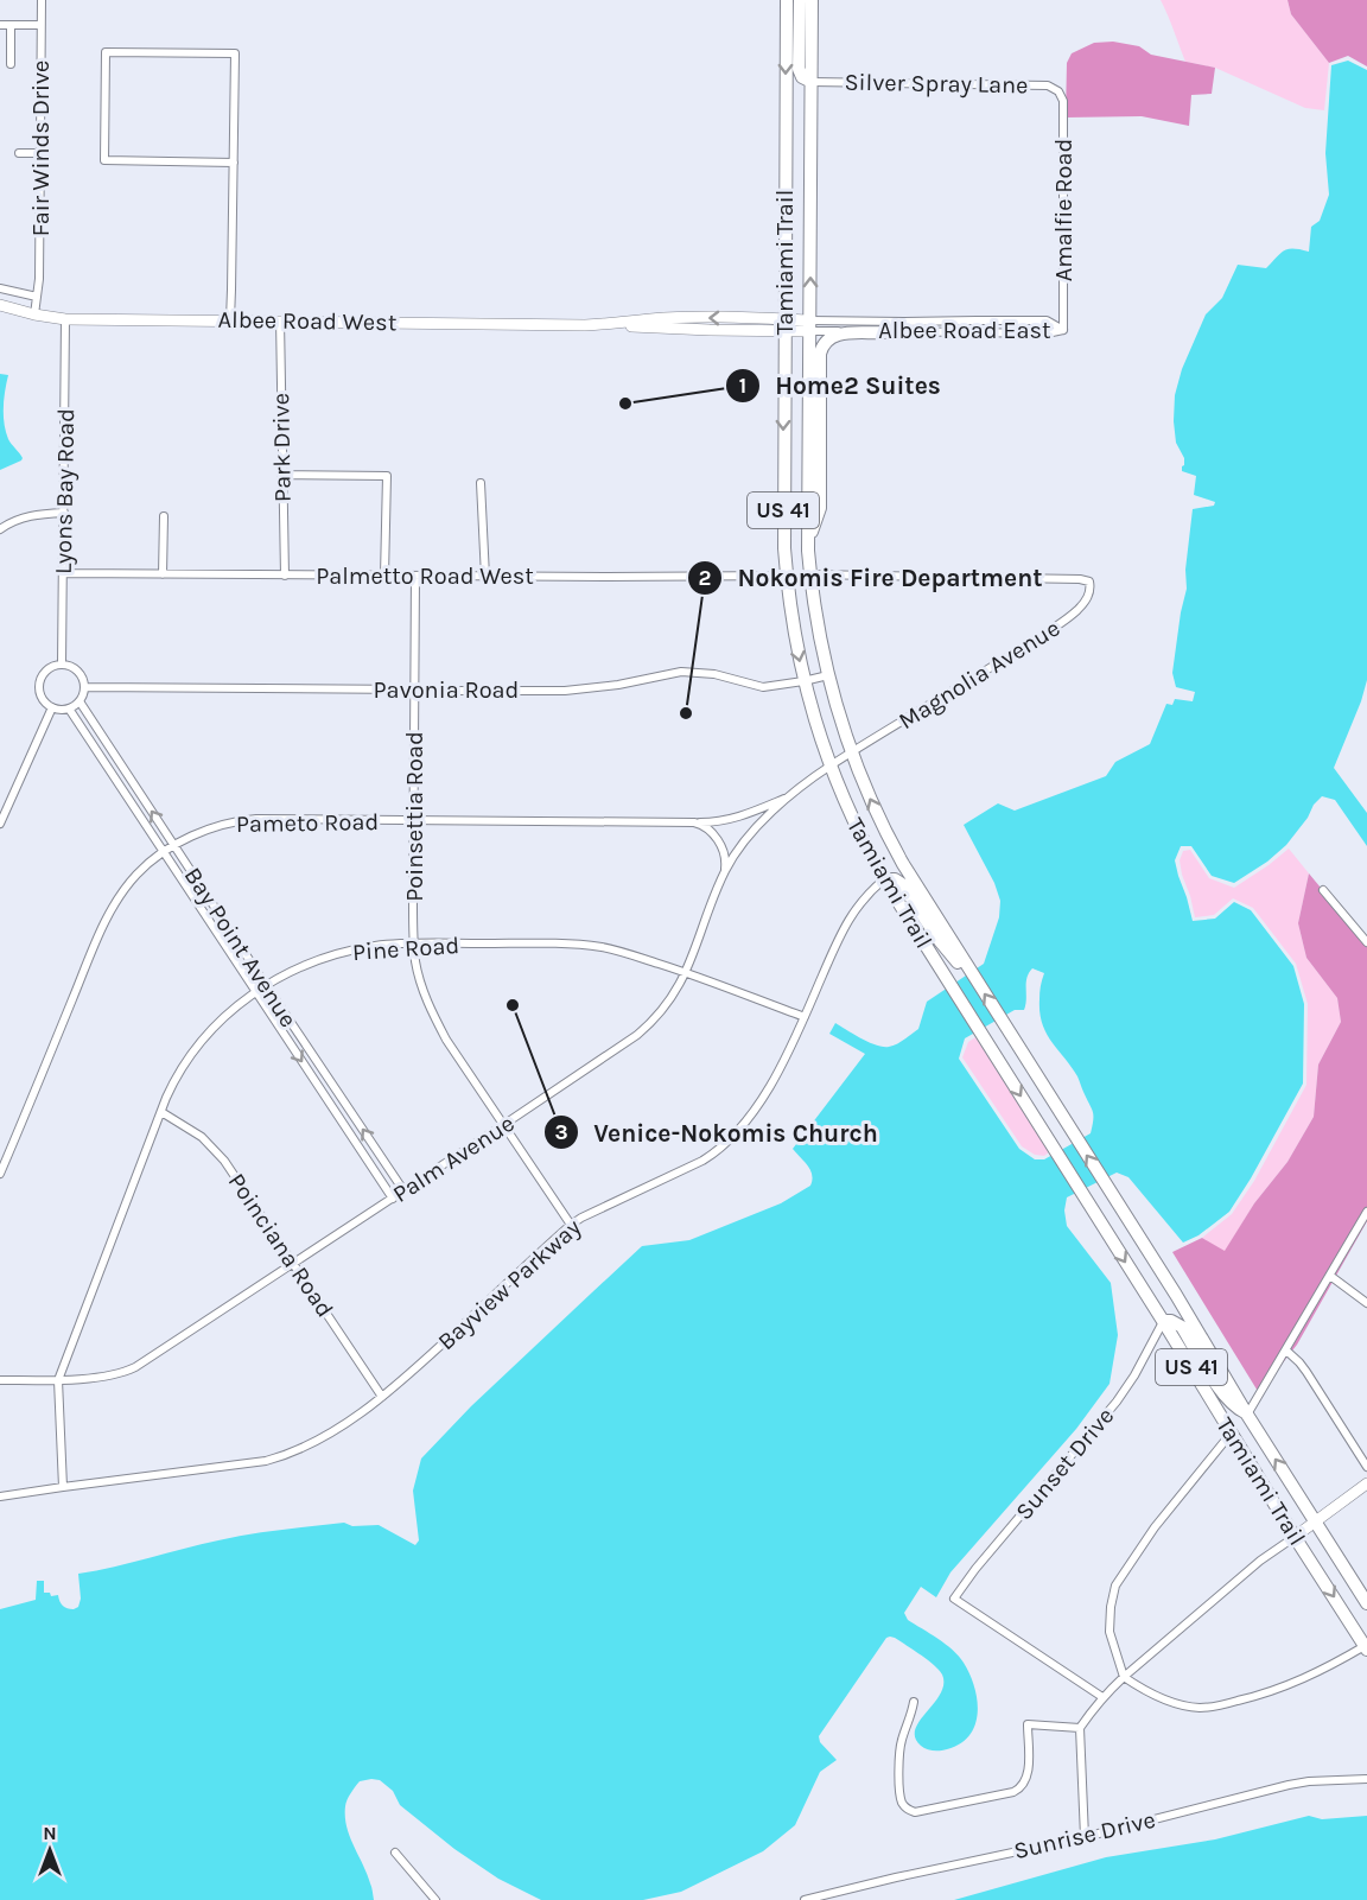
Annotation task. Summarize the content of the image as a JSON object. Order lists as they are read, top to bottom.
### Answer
{
  "streets": {
    "main road": ["Tamiami Trail", "US 41"],
    "street": [
      "Silver Spray Lane",
      "Fair Winds Drive",
      "Amalfie Road",
      "Albee Road West",
      "Albee Road East",
      "Park Drive",
      "Lyons Bay Road",
      "Palmetto Road West",
      "Magnolia Avenue",
      "Pavonia Road",
      "Poinsettia Road",
      "Pameto Road",
      "Bay Point Avenue",
      "Pine Road",
      "Palm Avenue",
      "Poinciana Road",
      "Bayview Parkway",
      "Sunset Drive",
      "Sunrise Drive"
    ]
  },
  "crossings": [
    ["Silver Spray Lane", "Amalfie Road"],
    ["Silver Spray Lane", "Tamiami Trail"],
    ["Fair Winds Drive", "Albee Road West"],
    ["Amalfie Road", "Albee Road East"],
    ["Tamiami Trail", "Albee Road West"],
    ["Tamiami Trail", "Albee Road East"],
    ["Tamiami Trail", "Palmetto Road West"],
    ["Tamiami Trail", "Magnolia Avenue"],
    ["Tamiami Trail", "Pavonia Road"],
    ["Tamiami Trail", "Palm Avenue"],
    ["Tamiami Trail", "Bayview Parkway"],
    ["Tamiami Trail", "Sunset Drive"],
    ["Albee Road West", "Albee Road East"],
    ["Albee Road West", "Park Drive"],
    ["Albee Road West", "Lyons Bay Road"],
    ["Park Drive", "Palmetto Road West"],
    ["Lyons Bay Road", "Palmetto Road West"],
    ["Lyons Bay Road", "Pavonia Road"],
    ["Lyons Bay Road", "Bay Point Avenue"],
    ["Palmetto Road West", "Poinsettia Road"],
    ["Magnolia Avenue", "Palm Avenue"],
    ["Pavonia Road", "Poinsettia Road"],
    ["Pavonia Road", "Bay Point Avenue"],
    ["Poinsettia Road", "Pameto Road"],
    ["Poinsettia Road", "Pine Road"],
    ["Poinsettia Road", "Palm Avenue"],
    ["Poinsettia Road", "Bayview Parkway"],
    ["Pameto Road", "Bay Point Avenue"],
    ["Pameto Road", "Palm Avenue"],
    ["Bay Point Avenue", "Pine Road"],
    ["Bay Point Avenue", "Palm Avenue"],
    ["Pine Road", "Palm Avenue"],
    ["Pine Road", "Poinciana Road"],
    ["Pine Road", "Bayview Parkway"],
    ["Palm Avenue", "Poinciana Road"],
    ["Poinciana Road", "Bayview Parkway"]
  ],
  "places": ["Home2 Suites", "Nokomis Fire Department", "Venice-Nokomis Church"],
  "north": "top"
}
